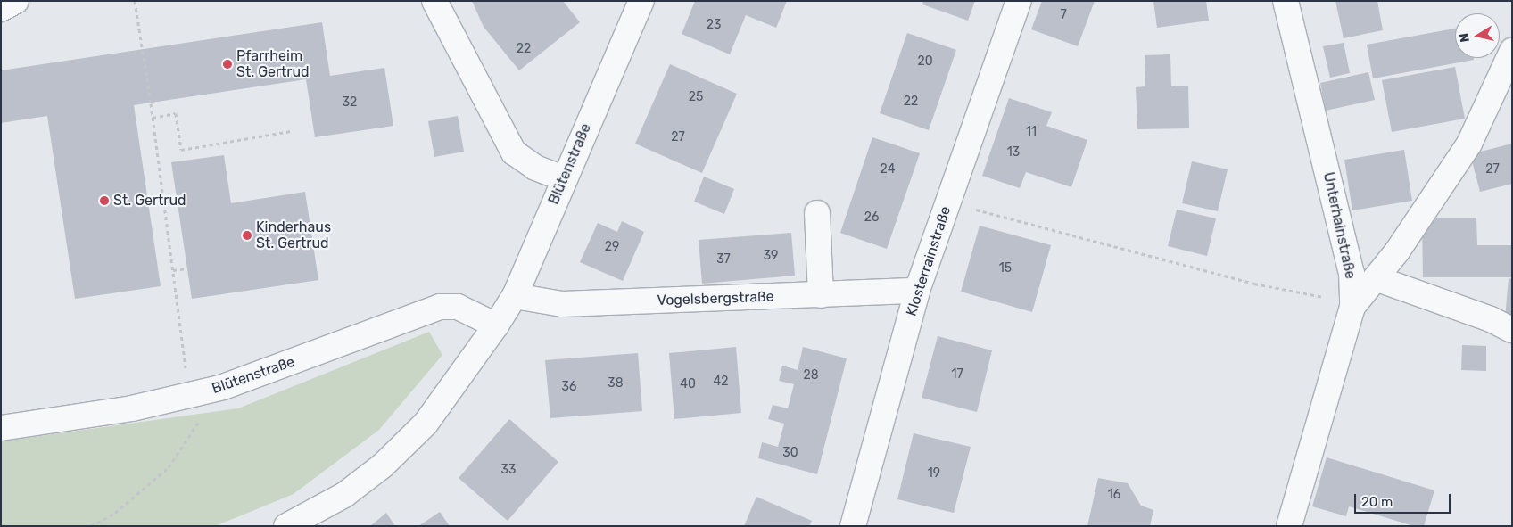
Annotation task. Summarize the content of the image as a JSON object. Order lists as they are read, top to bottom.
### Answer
{
  "streets": {
    "street": [
      "Blütenstraße",
      "Unterhainstraße",
      "Klosterrainstraße",
      "Vogelsbergstraße"
    ]
  },
  "crossings": [
    ["Blütenstraße", "Vogelsbergstraße"],
    ["Klosterrainstraße", "Vogelsbergstraße"]
  ],
  "places": ["Pfarrheim St. Gertrud", "St. Gertrud", "Kinderhaus St. Gertrud"],
  "house_numbers": [
    "7",
    "23",
    "22",
    "20",
    "25",
    "22",
    "32",
    "11",
    "27",
    "13",
    "24",
    "27",
    "26",
    "29",
    "39",
    "37",
    "15",
    "17",
    "28",
    "42",
    "38",
    "40",
    "36",
    "30",
    "33",
    "19",
    "16"
  ],
  "scale_bar": "20 m",
  "north": "left"
}
